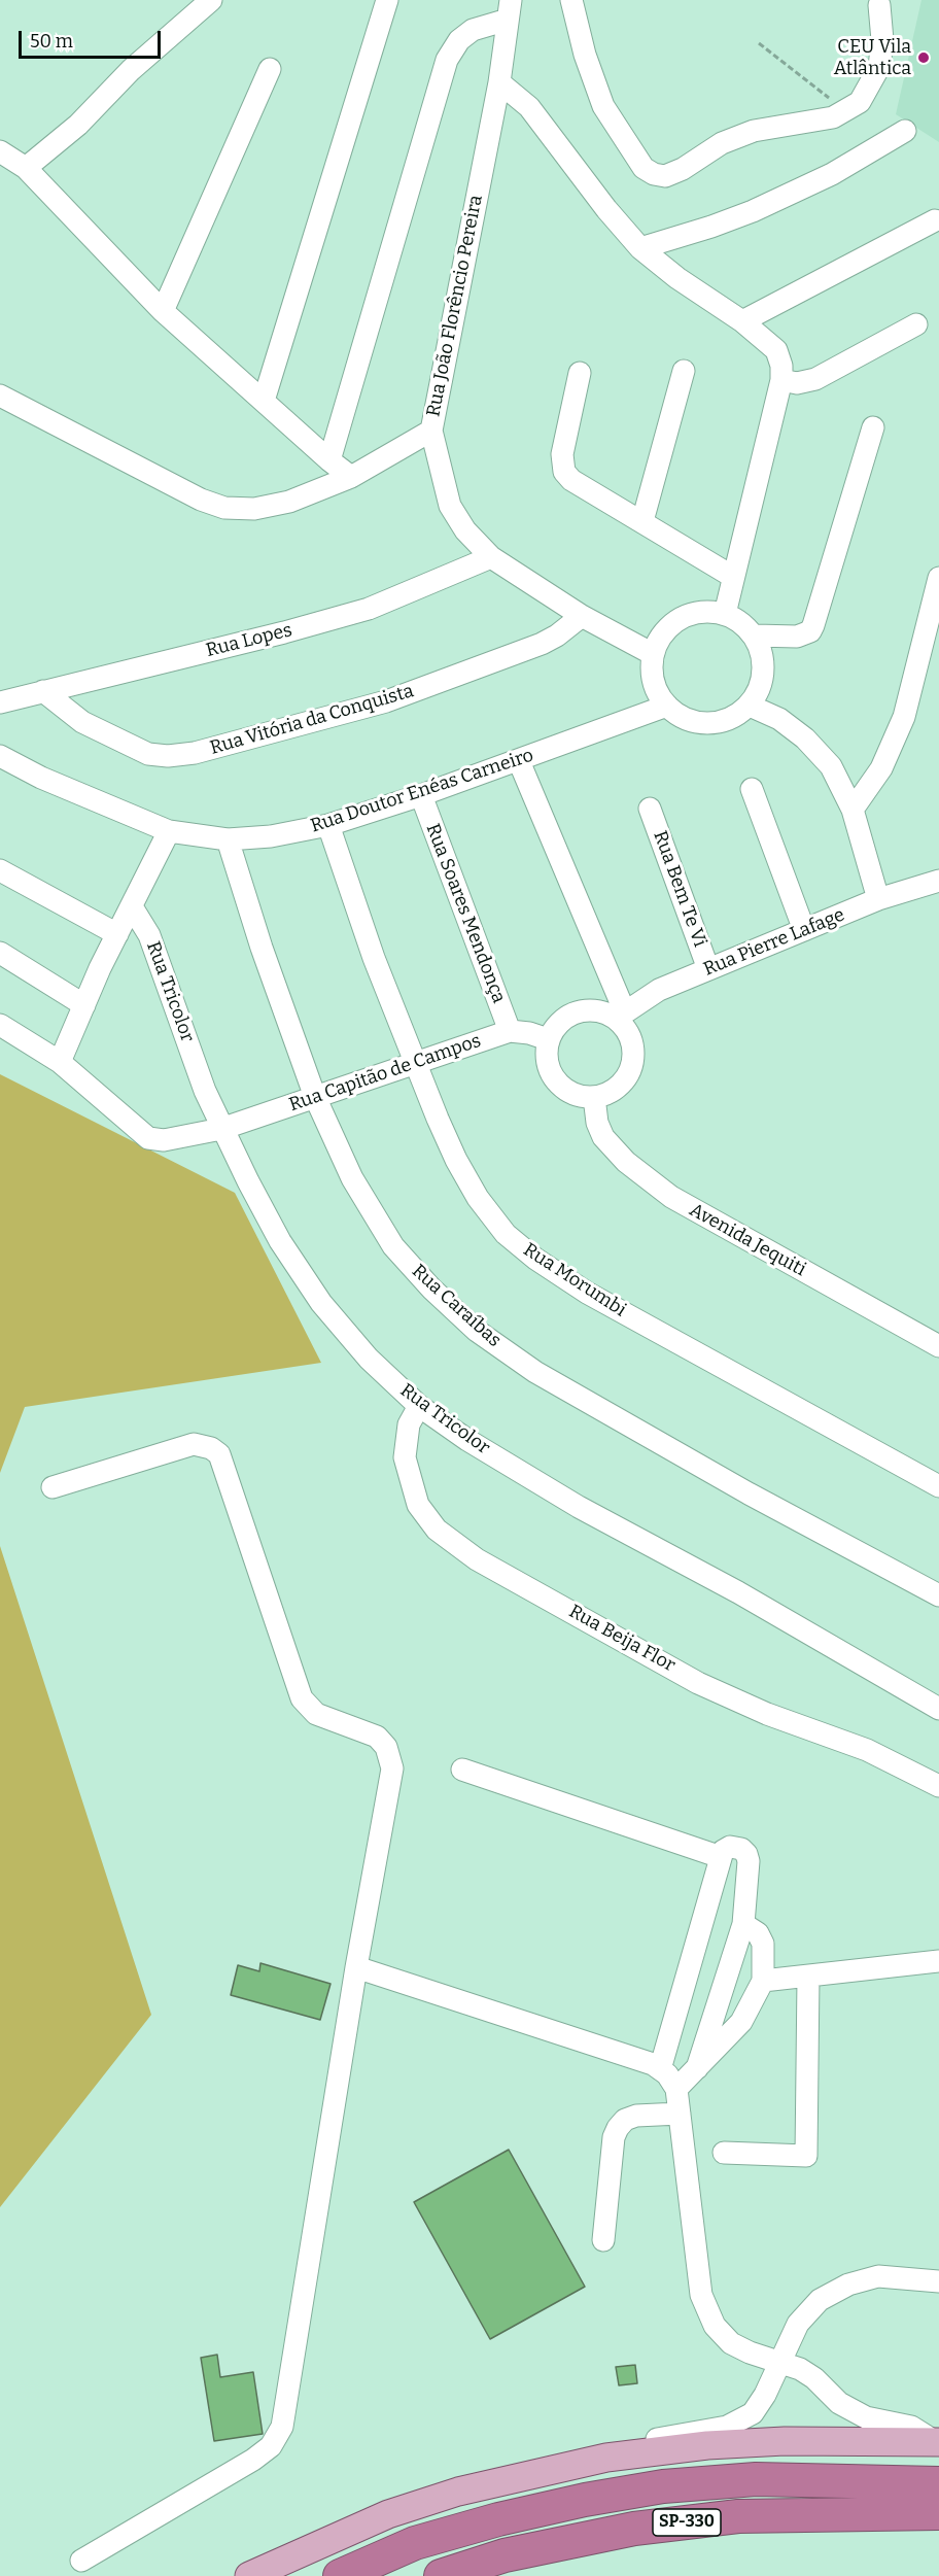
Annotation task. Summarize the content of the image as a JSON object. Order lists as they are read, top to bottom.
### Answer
{
  "streets": {
    "highway": ["SP-330"],
    "street": [
      "Rua João Florêncio Pereira",
      "Rua Lopes",
      "Rua Vitória da Conquista",
      "Rua Doutor Enéas Carneiro",
      "Rua Bem Te Vi",
      "Rua Soares Mendonça",
      "Rua Pierre Lafage",
      "Rua Tricolor",
      "Rua Capitão de Campos",
      "Avenida Jequiti",
      "Rua Morumbi",
      "Rua Caraíbas",
      "Rua Beija Flor"
    ]
  },
  "crossings": [
    ["Rua João Florêncio Pereira", "Rua Lopes"],
    ["Rua João Florêncio Pereira", "Rua Vitória da Conquista"],
    ["Rua João Florêncio Pereira", "Rua Doutor Enéas Carneiro"],
    ["Rua Lopes", "Rua Vitória da Conquista"],
    ["Rua Doutor Enéas Carneiro", "Rua Soares Mendonça"],
    ["Rua Doutor Enéas Carneiro", "Rua Morumbi"],
    ["Rua Doutor Enéas Carneiro", "Rua Caraíbas"],
    ["Rua Bem Te Vi", "Rua Pierre Lafage"],
    ["Rua Soares Mendonça", "Rua Capitão de Campos"],
    ["Rua Pierre Lafage", "Avenida Jequiti"],
    ["Rua Tricolor", "Rua Capitão de Campos"],
    ["Rua Tricolor", "Rua Beija Flor"],
    ["Rua Capitão de Campos", "Rua Morumbi"],
    ["Rua Capitão de Campos", "Rua Caraíbas"]
  ],
  "places": ["CEU Vila Atlântica"],
  "scale_bar": "50 m"
}
